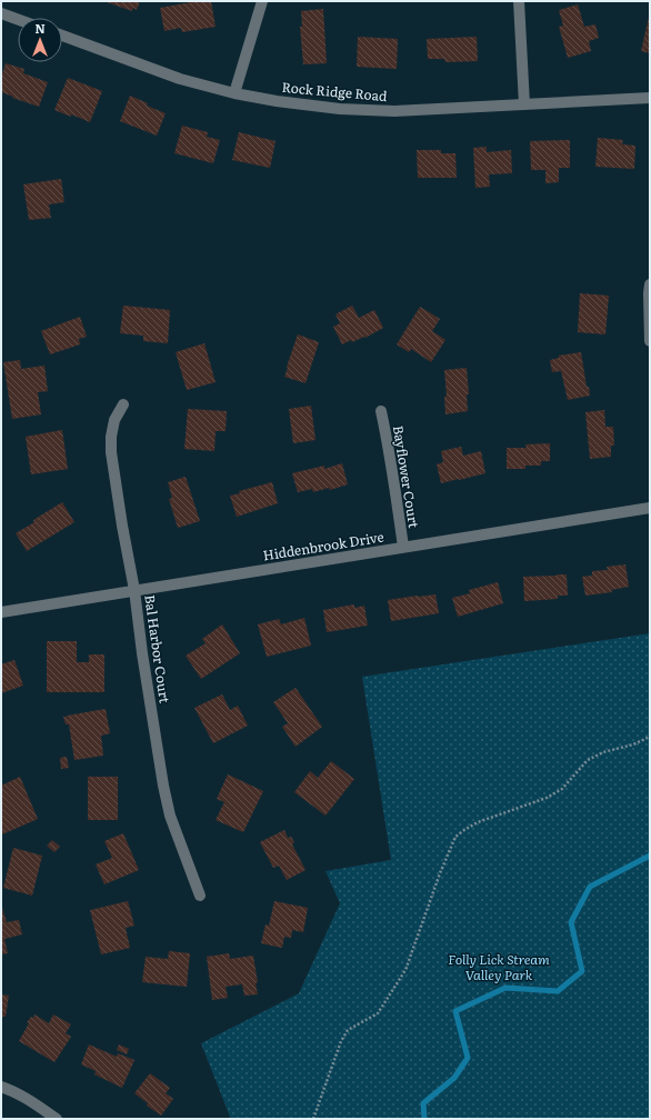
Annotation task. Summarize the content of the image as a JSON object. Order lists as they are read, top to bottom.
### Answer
{
  "streets": {
    "street": [
      "Rock Ridge Road",
      "Bayflower Court",
      "Hiddenbrook Drive",
      "Bal Harbor Court"
    ]
  },
  "crossings": [
    ["Bayflower Court", "Hiddenbrook Drive"],
    ["Hiddenbrook Drive", "Bal Harbor Court"]
  ],
  "parks": ["Folly Lick Stream Valley Park"],
  "north": "top"
}
